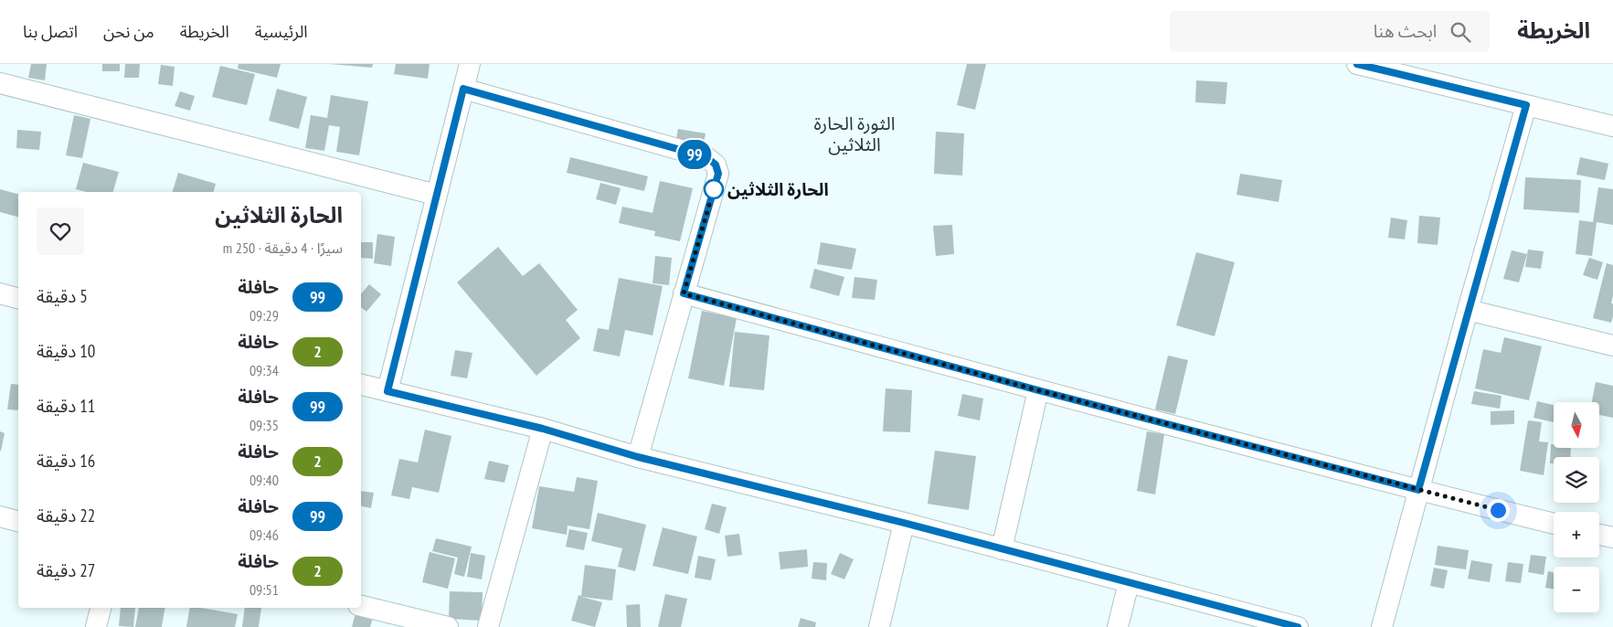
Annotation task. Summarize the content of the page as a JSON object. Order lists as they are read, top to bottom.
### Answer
{
  "districts": ["الثورة الحارة الثلاثين"],
  "places": ["الحارة الثلاثين"],
  "lines": ["bus line 99"],
  "north": "bottom",
  "page": {
    "header": "الخريطة",
    "search": "ابحث هنا",
    "nav": [
      "الرئيسية",
      "الخريطة",
      "من نحن",
      "اتصل بنا"
    ],
    "on_map": "99",
    "heading": ["الحارة الثلاثين", "سيرًا · 4 دقيقة · 250 m"],
    "list": [
      {
        "mark": "99",
        "name": "حافلة",
        "note": "09:29",
        "value": "5 دقيقة"
      },
      {
        "mark": "2",
        "name": "حافلة",
        "note": "09:34",
        "value": "10 دقيقة"
      },
      {
        "mark": "99",
        "name": "حافلة",
        "note": "09:35",
        "value": "11 دقيقة"
      },
      {
        "mark": "2",
        "name": "حافلة",
        "note": "09:40",
        "value": "16 دقيقة"
      },
      {
        "mark": "99",
        "name": "حافلة",
        "note": "09:46",
        "value": "22 دقيقة"
      },
      {
        "mark": "2",
        "name": "حافلة",
        "note": "09:51",
        "value": "27 دقيقة"
      }
    ],
    "map_buttons": ["+", "−"]
  }
}
